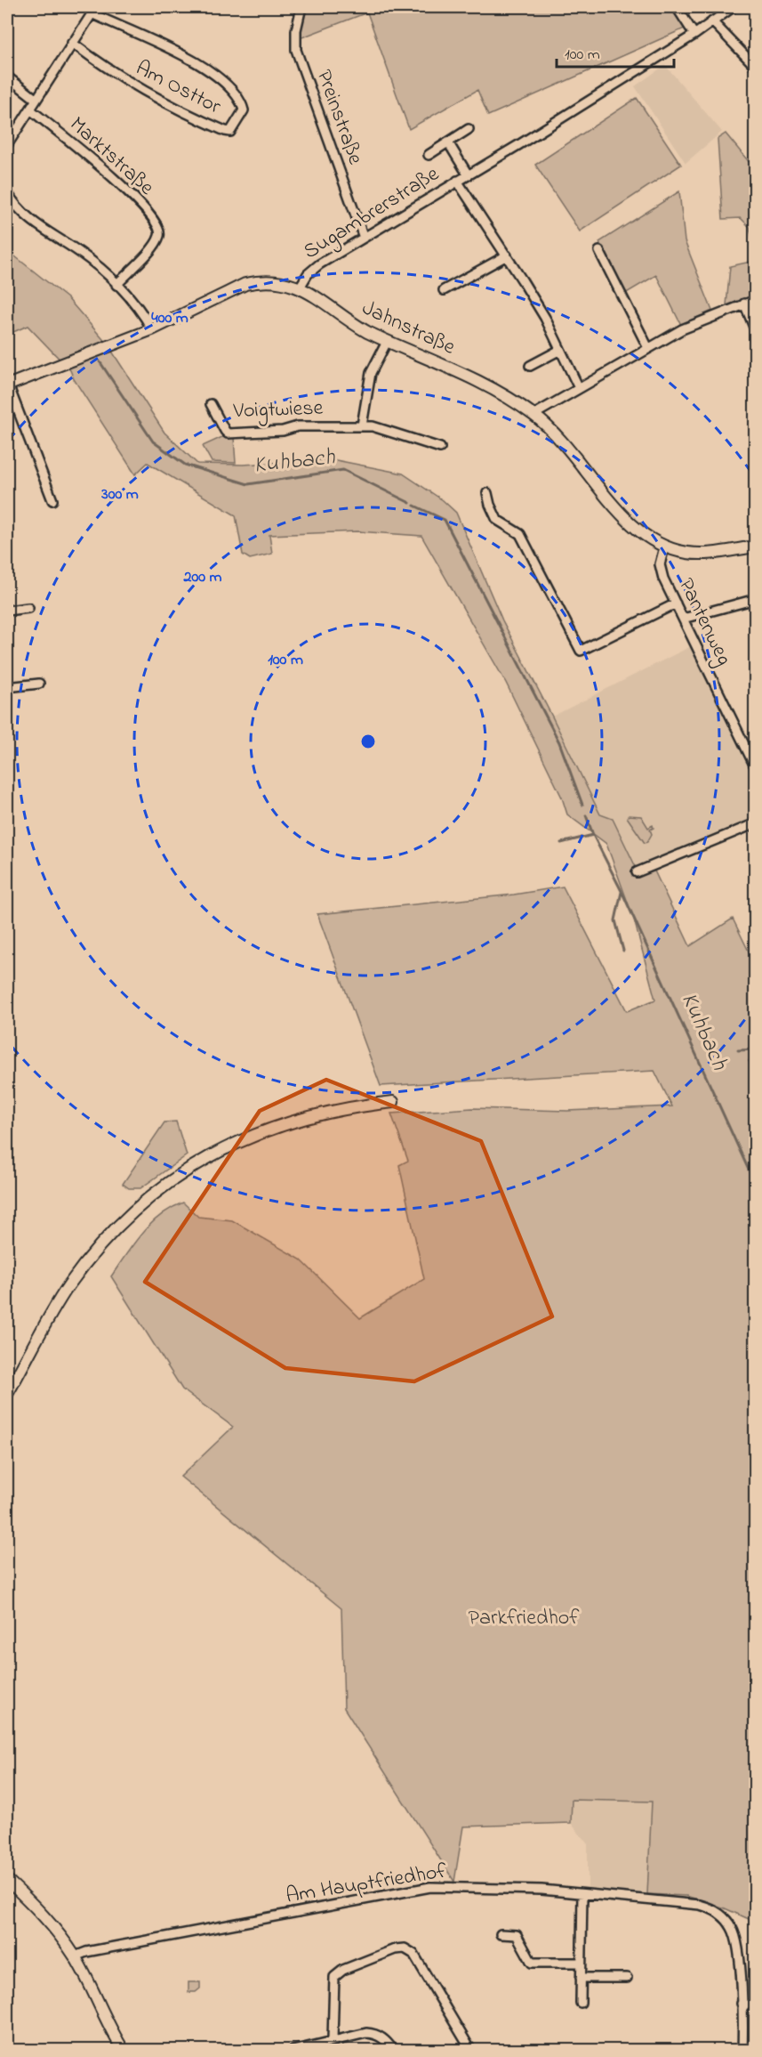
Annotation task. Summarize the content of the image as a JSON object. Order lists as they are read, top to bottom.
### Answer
{
  "streets": {
    "main road": ["Jahnstraße"],
    "street": [
      "Am Osttor",
      "Preinstraße",
      "Marktstraße",
      "Sugambrerstraße",
      "Voigtwiese",
      "Pantenweg",
      "Am Hauptfriedhof"
    ]
  },
  "crossings": [
    ["Preinstraße", "Sugambrerstraße"],
    ["Sugambrerstraße", "Jahnstraße"],
    ["Jahnstraße", "Pantenweg"]
  ],
  "water": ["Kuhbach"],
  "parks": ["Parkfriedhof"],
  "scale_bar": "100 m",
  "rings": [
    "400 m",
    "300 m",
    "200 m",
    "100 m"
  ]
}
